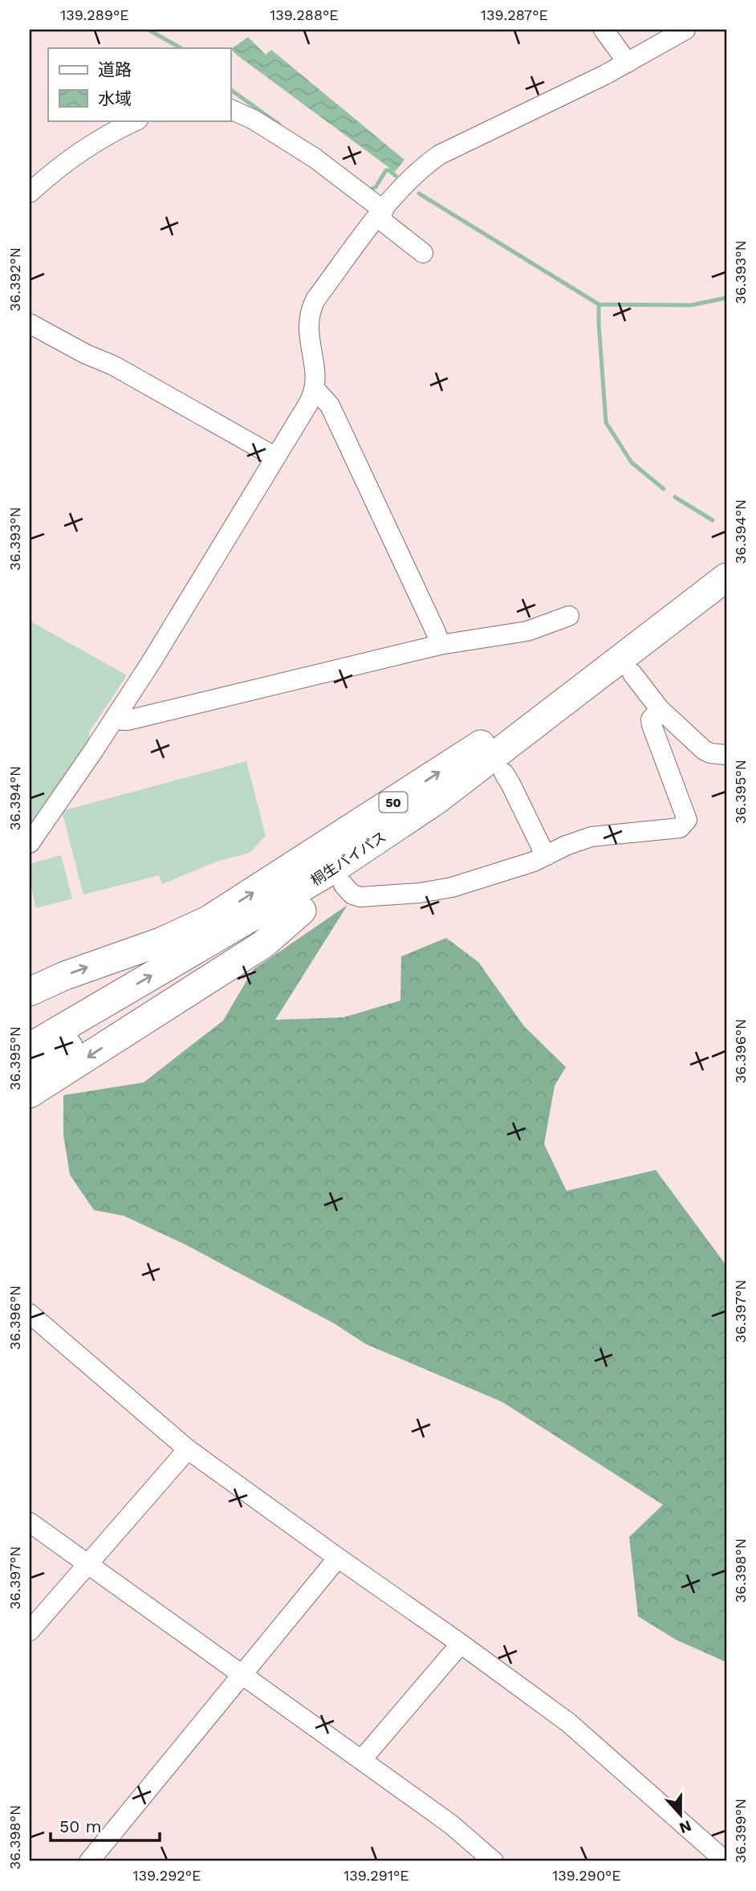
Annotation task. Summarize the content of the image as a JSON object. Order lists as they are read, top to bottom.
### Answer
{
  "streets": {
    "highway": ["50", "桐生バイパス"]
  },
  "legend": ["道路", "水域"],
  "scale_bar": "50 m",
  "north": "bottom",
  "coordinates": [
    "139.289°E",
    "139.288°E",
    "139.287°E",
    "36.393°N",
    "36.392°N",
    "36.394°N",
    "36.395°N",
    "36.396°N",
    "36.397°N",
    "36.398°N",
    "36.399°N",
    "139.292°E",
    "139.291°E",
    "139.290°E"
  ]
}
